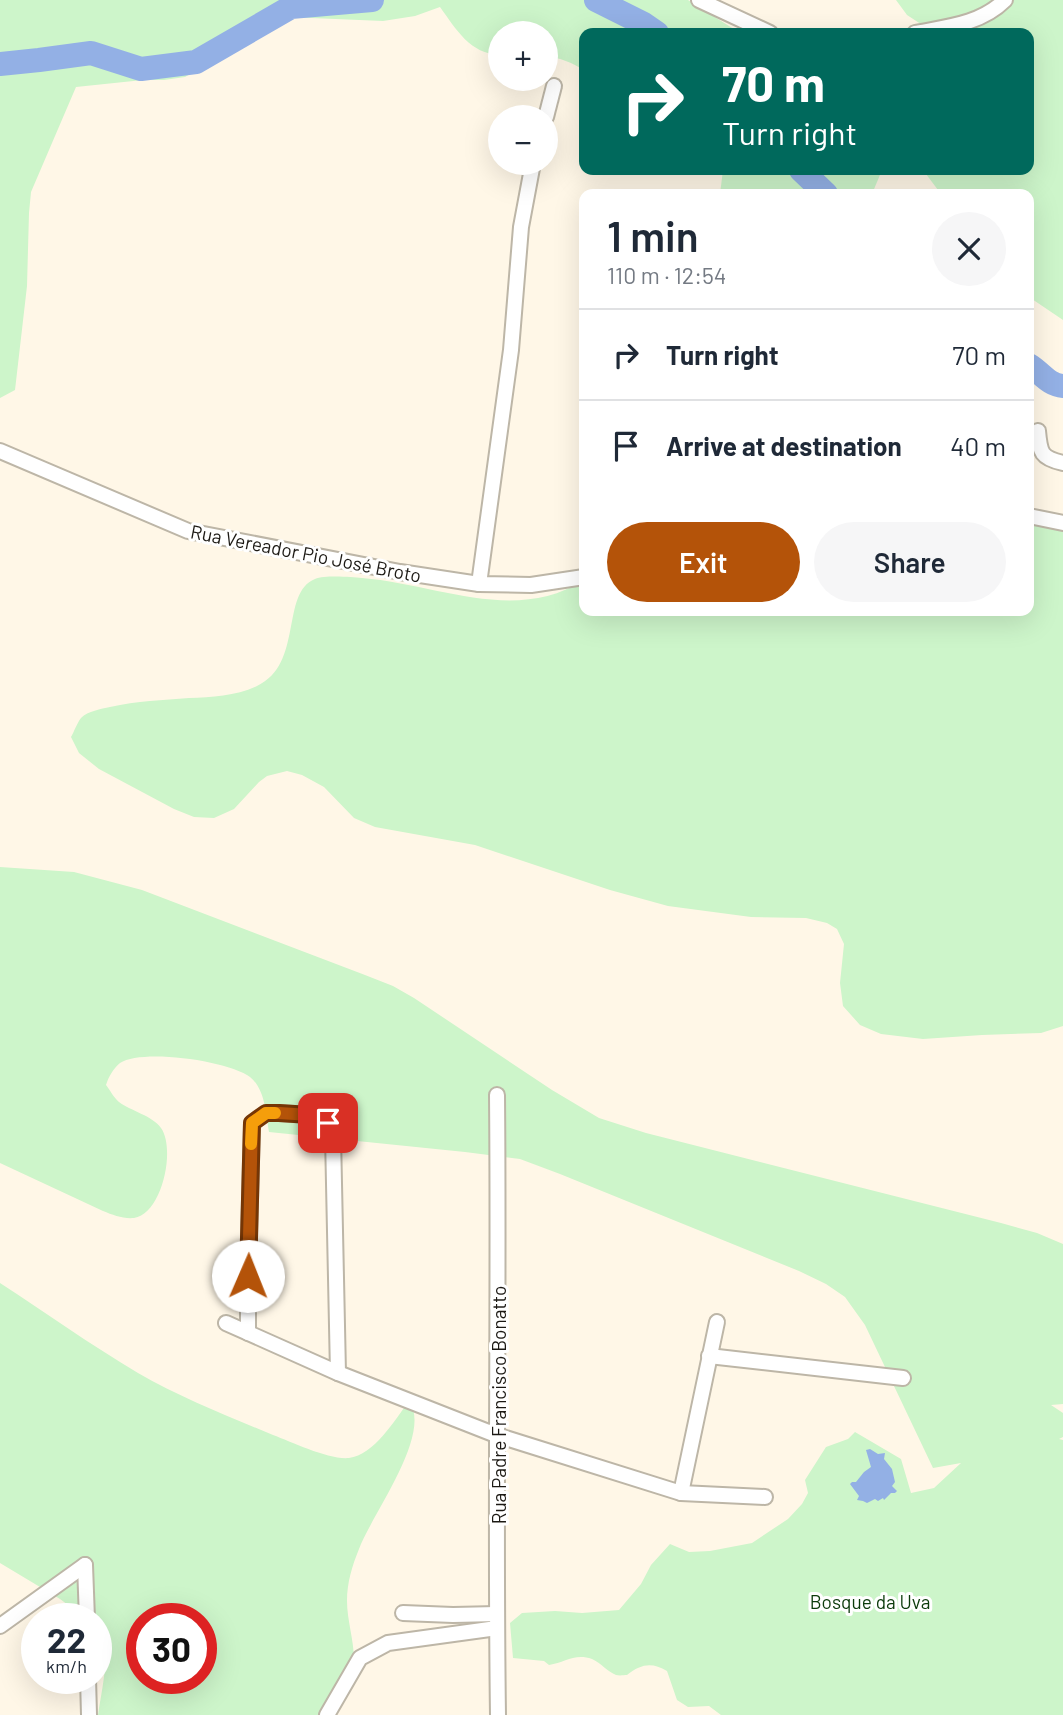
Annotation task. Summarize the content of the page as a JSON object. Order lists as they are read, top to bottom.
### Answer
{
  "streets": {
    "street": ["Rua Vereador Pio José Broto", "Rua Padre Francisco Bonatto"]
  },
  "parks": ["Bosque da Uva"],
  "page": {
    "map_buttons": ["+", "−"],
    "turn": ["70 m", "Turn right"],
    "heading": ["1 min", "110 m · 12:54"],
    "list": [
      {
        "name": "Turn right",
        "value": "70 m"
      },
      {
        "name": "Arrive at destination",
        "value": "40 m"
      }
    ],
    "buttons": ["Exit", "Share"],
    "speed": "22 km/h",
    "limit": "30"
  }
}
